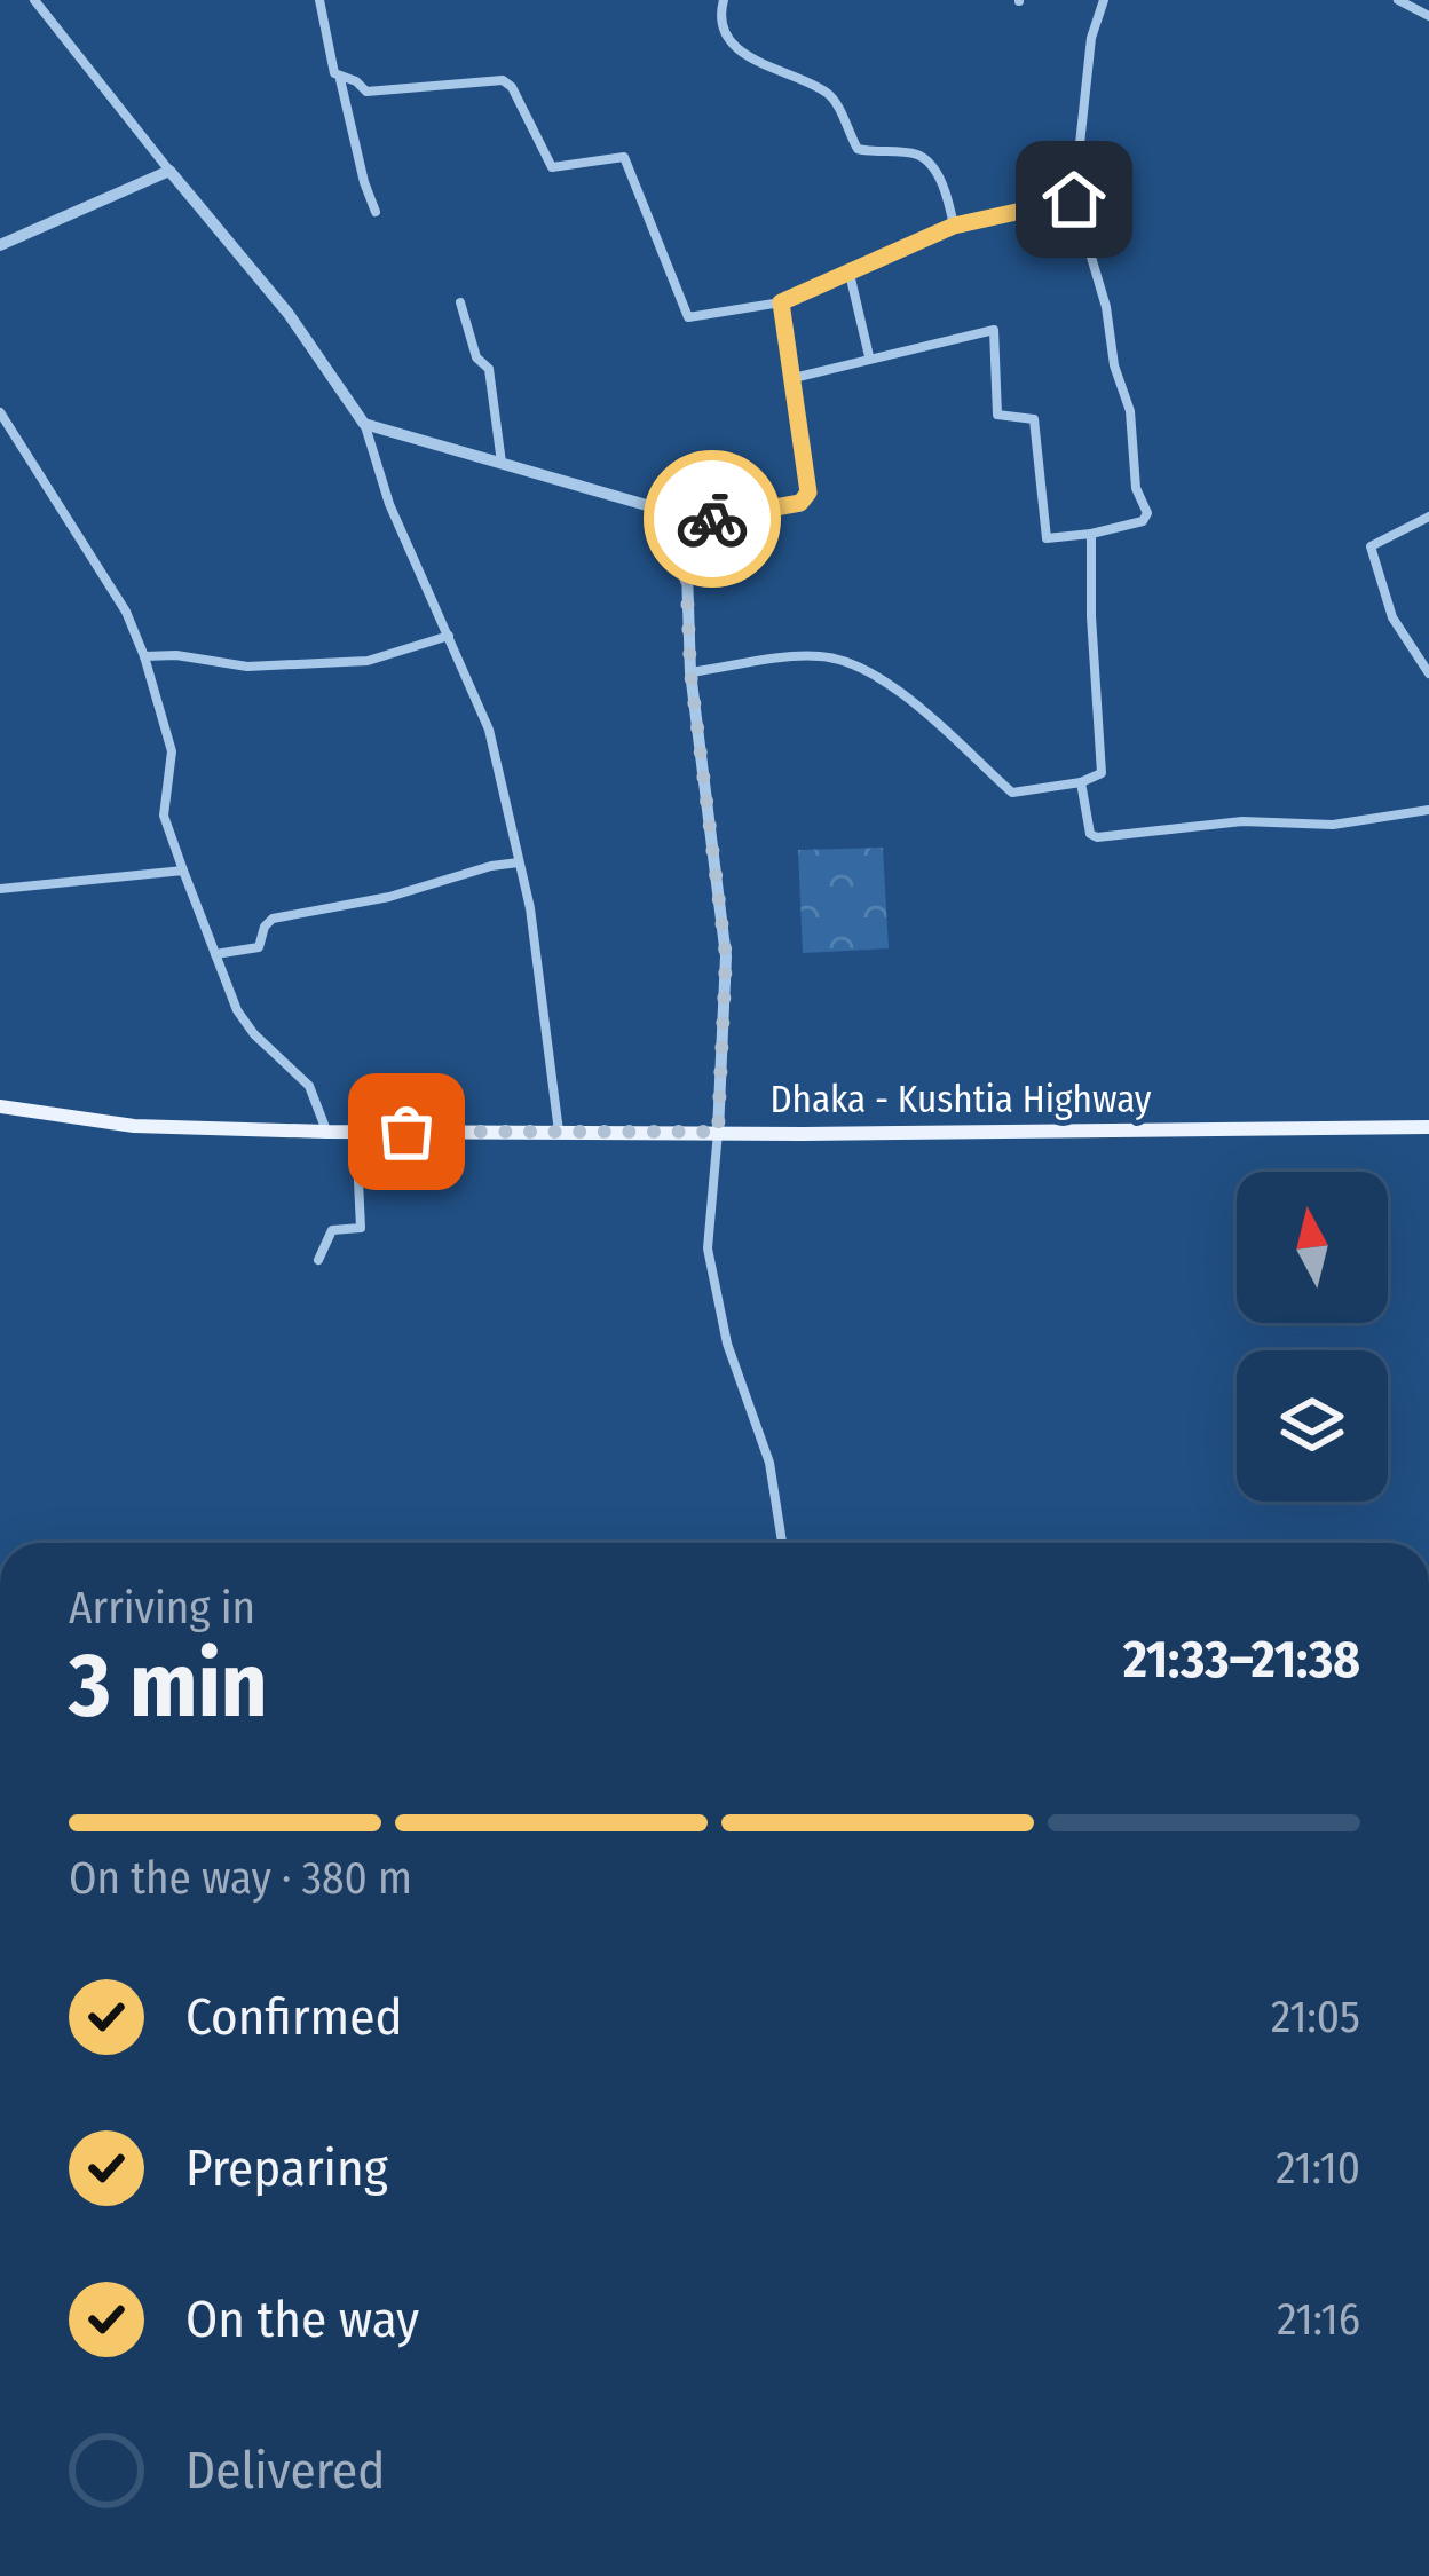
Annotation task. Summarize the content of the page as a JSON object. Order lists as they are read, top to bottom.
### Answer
{
  "streets": {
    "main road": ["Dhaka - Kushtia Highway"]
  },
  "north": "top",
  "page": {
    "heading": ["3 min", "Arriving in", "21:33–21:38"],
    "bar": "On the way · 380 m",
    "list": [
      ["Confirmed", "21:05"],
      ["Preparing", "21:10"],
      ["On the way", "21:16"],
      "Delivered"
    ]
  }
}
